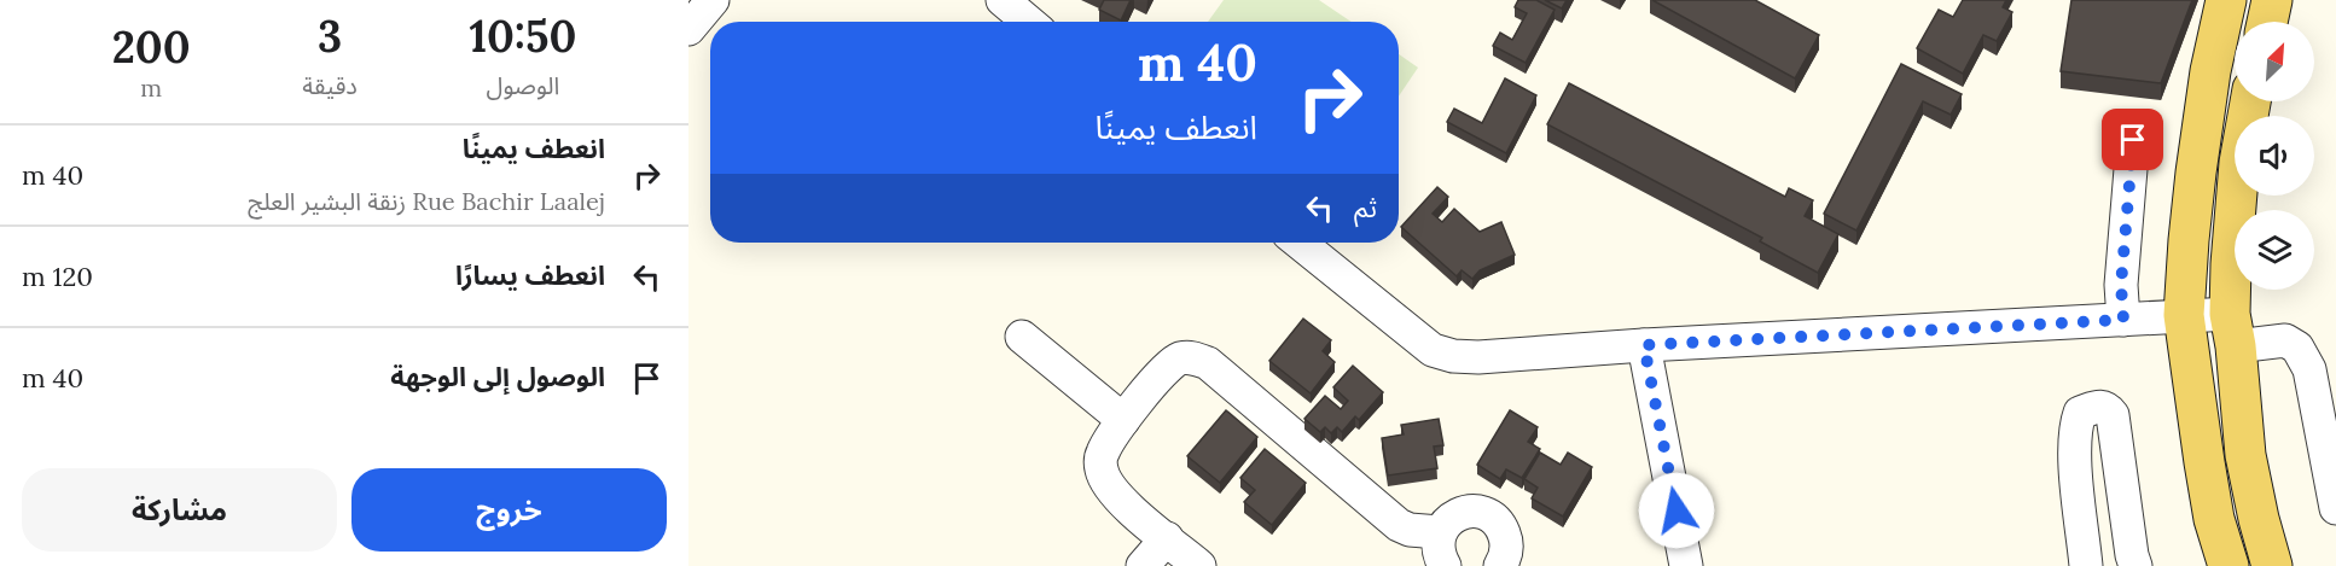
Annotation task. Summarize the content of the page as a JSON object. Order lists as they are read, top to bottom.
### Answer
{
  "north": "top right",
  "page": {
    "eta": [
      "10:50",
      "الوصول",
      "3",
      "دقيقة",
      "200",
      "m"
    ],
    "turn": ["40 m", "انعطف يمينًا"],
    "list": [
      {
        "name": "انعطف يمينًا",
        "note": "Rue Bachir Laalej زنقة البشير العلج",
        "value": "40 m"
      },
      {
        "name": "انعطف يسارًا",
        "value": "120 m"
      },
      {
        "name": "الوصول إلى الوجهة",
        "value": "40 m"
      }
    ],
    "then": "ثم",
    "buttons": ["خروج", "مشاركة"]
  }
}
